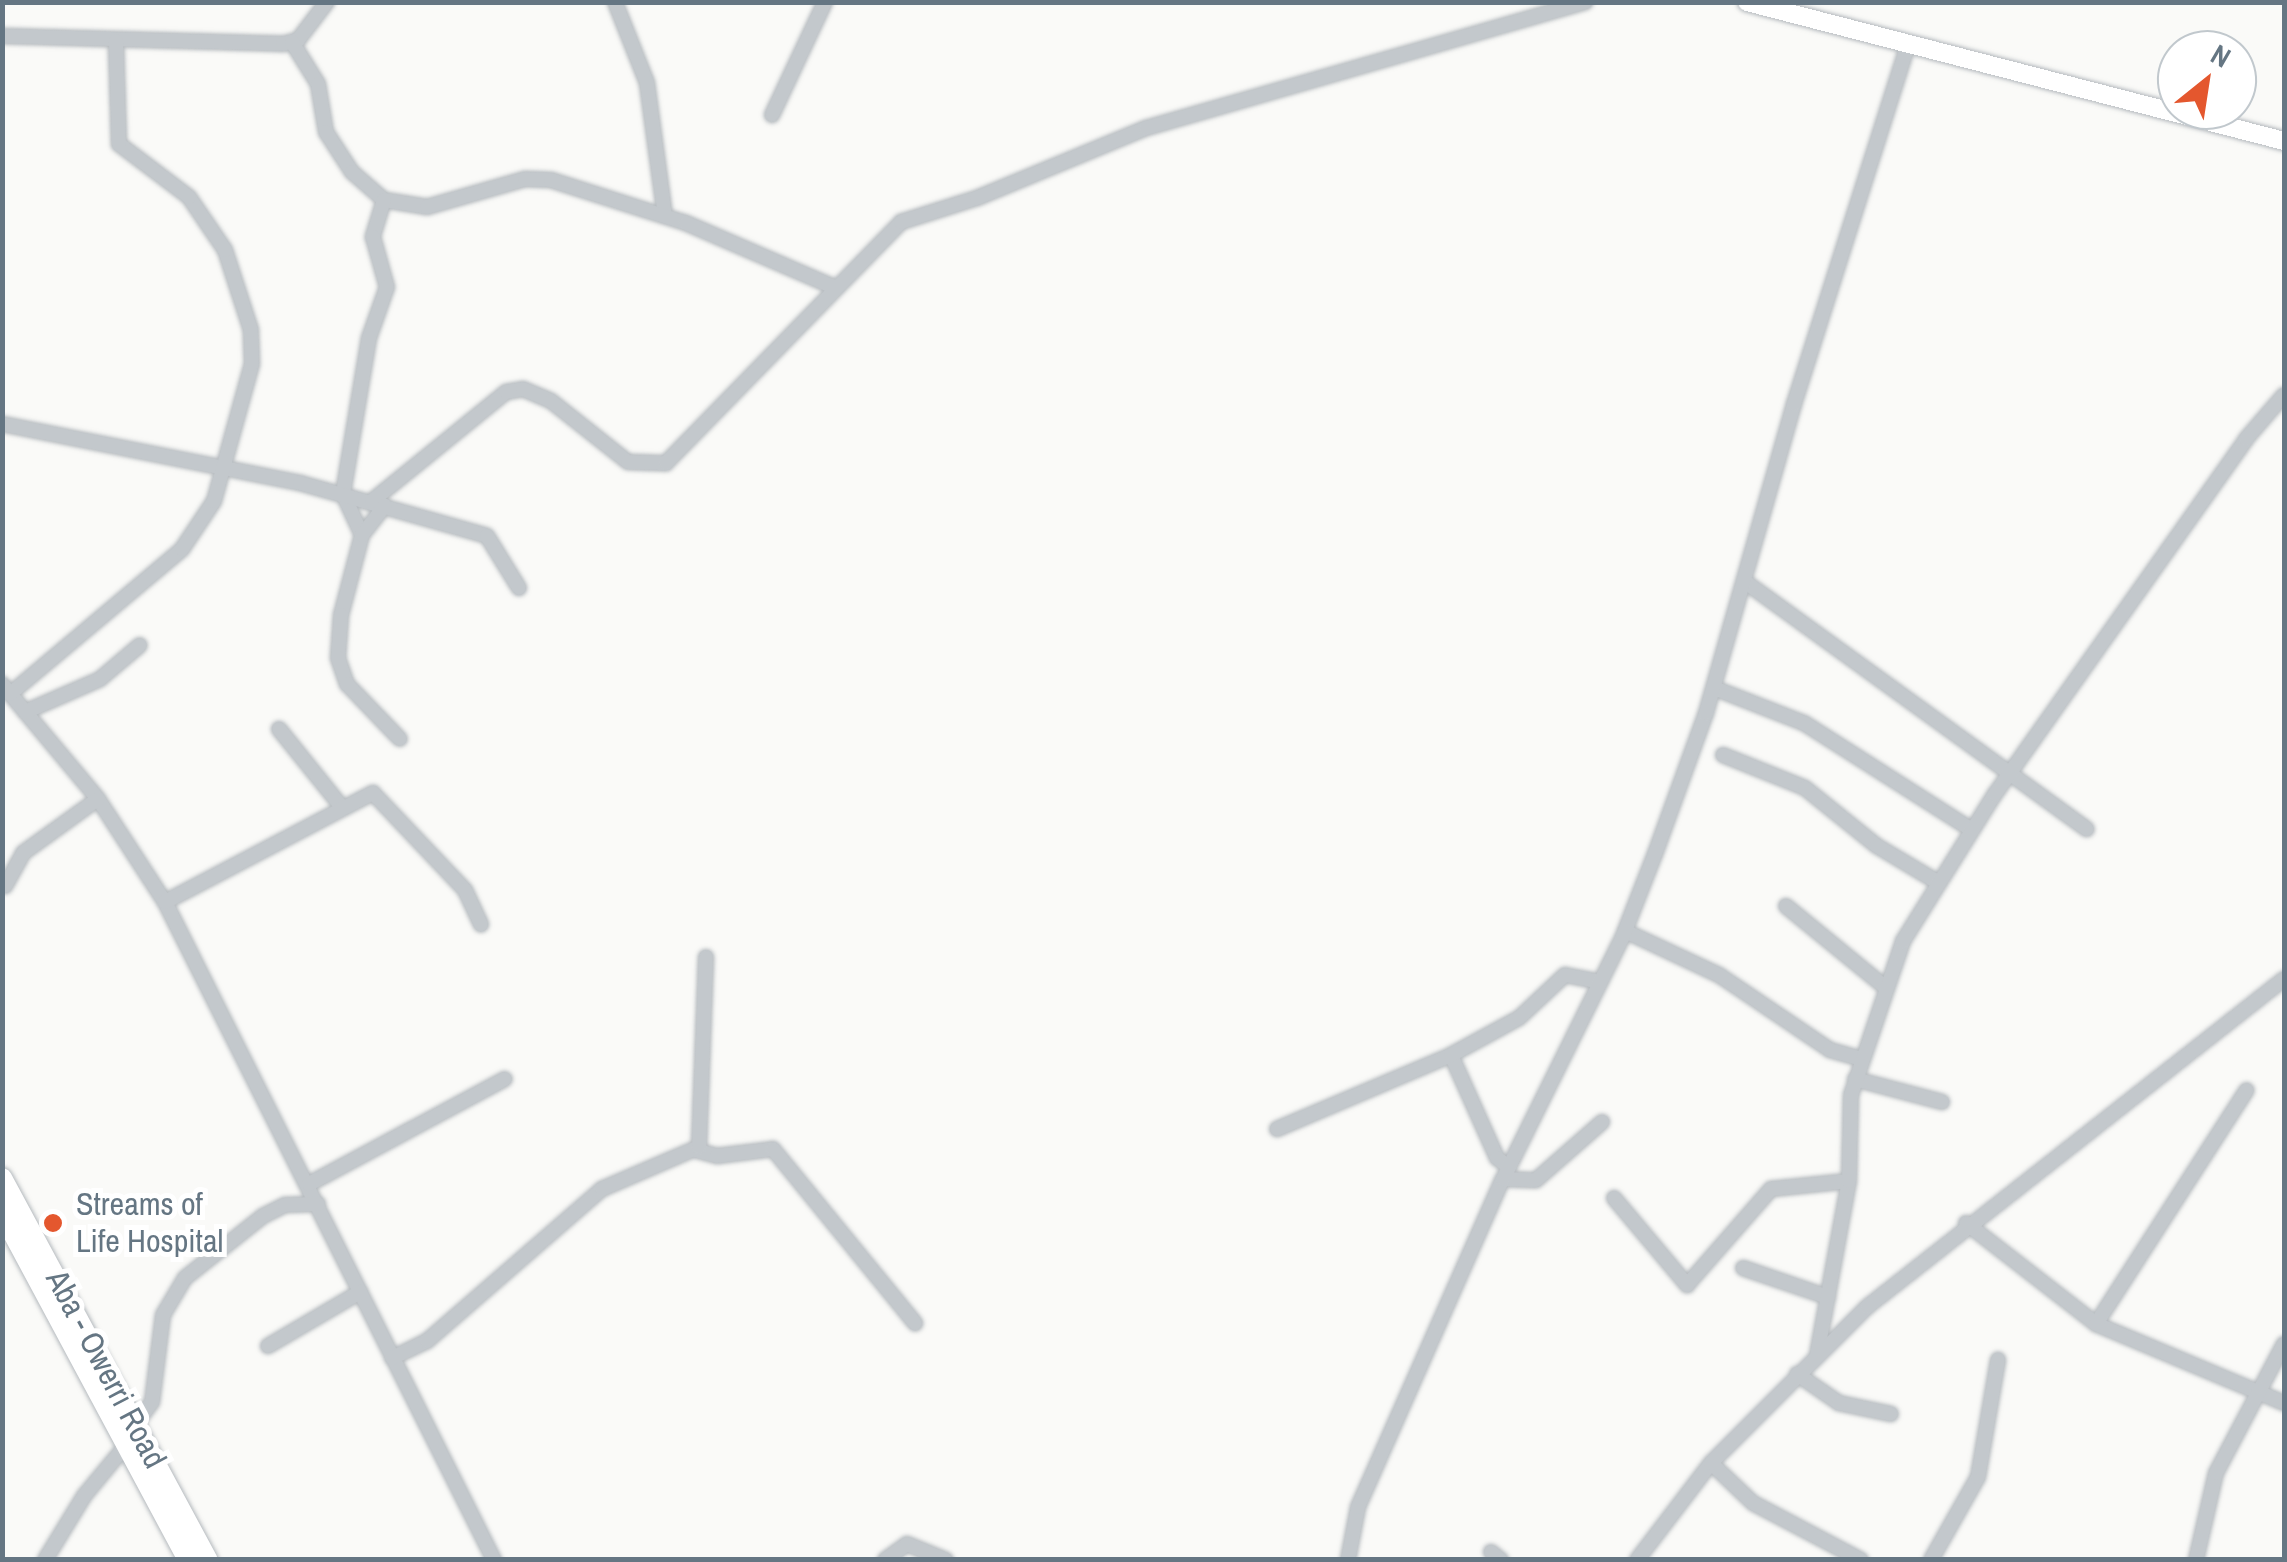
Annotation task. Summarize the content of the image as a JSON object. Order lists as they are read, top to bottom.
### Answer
{
  "streets": {
    "highway": ["Aba - Owerri Road"]
  },
  "places": ["Streams of Life Hospital"],
  "north": "top right"
}
